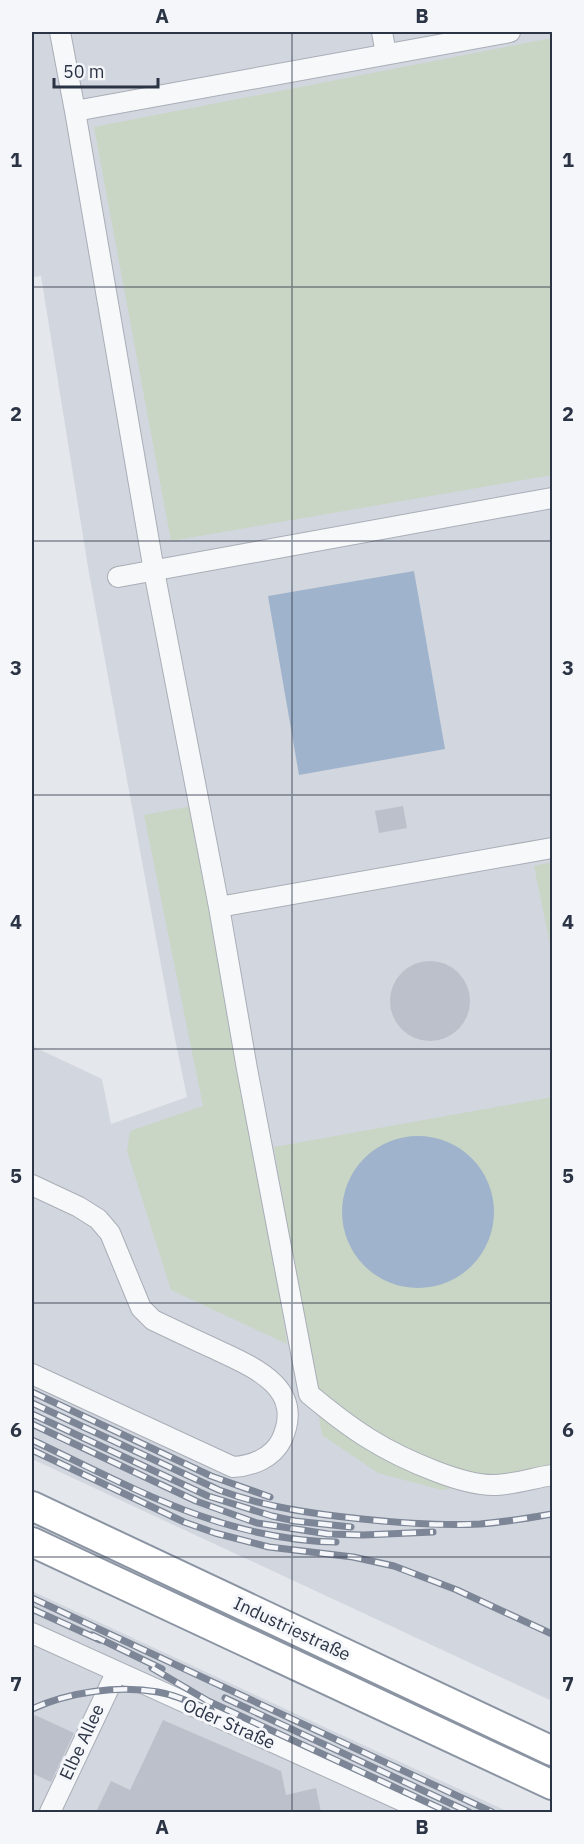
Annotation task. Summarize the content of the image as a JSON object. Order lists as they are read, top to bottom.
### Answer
{
  "streets": {
    "highway": ["Industriestraße"],
    "lane": ["Oder Straße", "Elbe Allee"]
  },
  "crossings": [
    ["Oder Straße", "Elbe Allee"]
  ],
  "scale_bar": "50 m",
  "grid": {
    "columns": ["A", "B"],
    "rows": [
      "1",
      "2",
      "3",
      "4",
      "5",
      "6",
      "7"
    ]
  }
}
